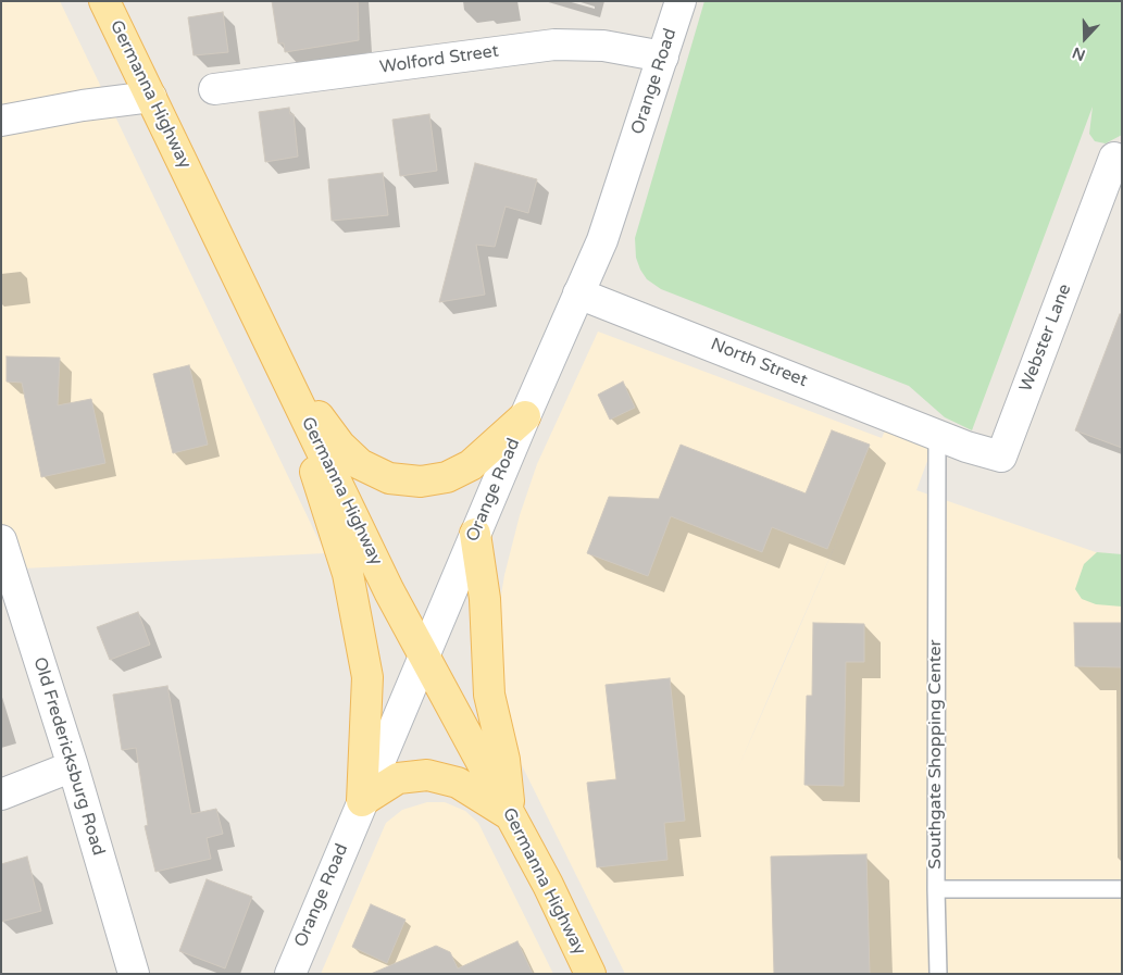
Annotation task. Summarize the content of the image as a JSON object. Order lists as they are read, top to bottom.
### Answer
{
  "streets": {
    "main road": ["Germanna Highway"],
    "street": [
      "Wolford Street",
      "Orange Road",
      "Webster Lane",
      "North Street",
      "Old Fredericksburg Road"
    ],
    "lane": ["Southgate Shopping Center"]
  },
  "crossings": [
    ["Wolford Street", "Orange Road"],
    ["Orange Road", "Germanna Highway"],
    ["Orange Road", "North Street"],
    ["Webster Lane", "North Street"],
    ["Webster Lane", "Southgate Shopping Center"],
    ["North Street", "Southgate Shopping Center"]
  ],
  "north": "bottom"
}
